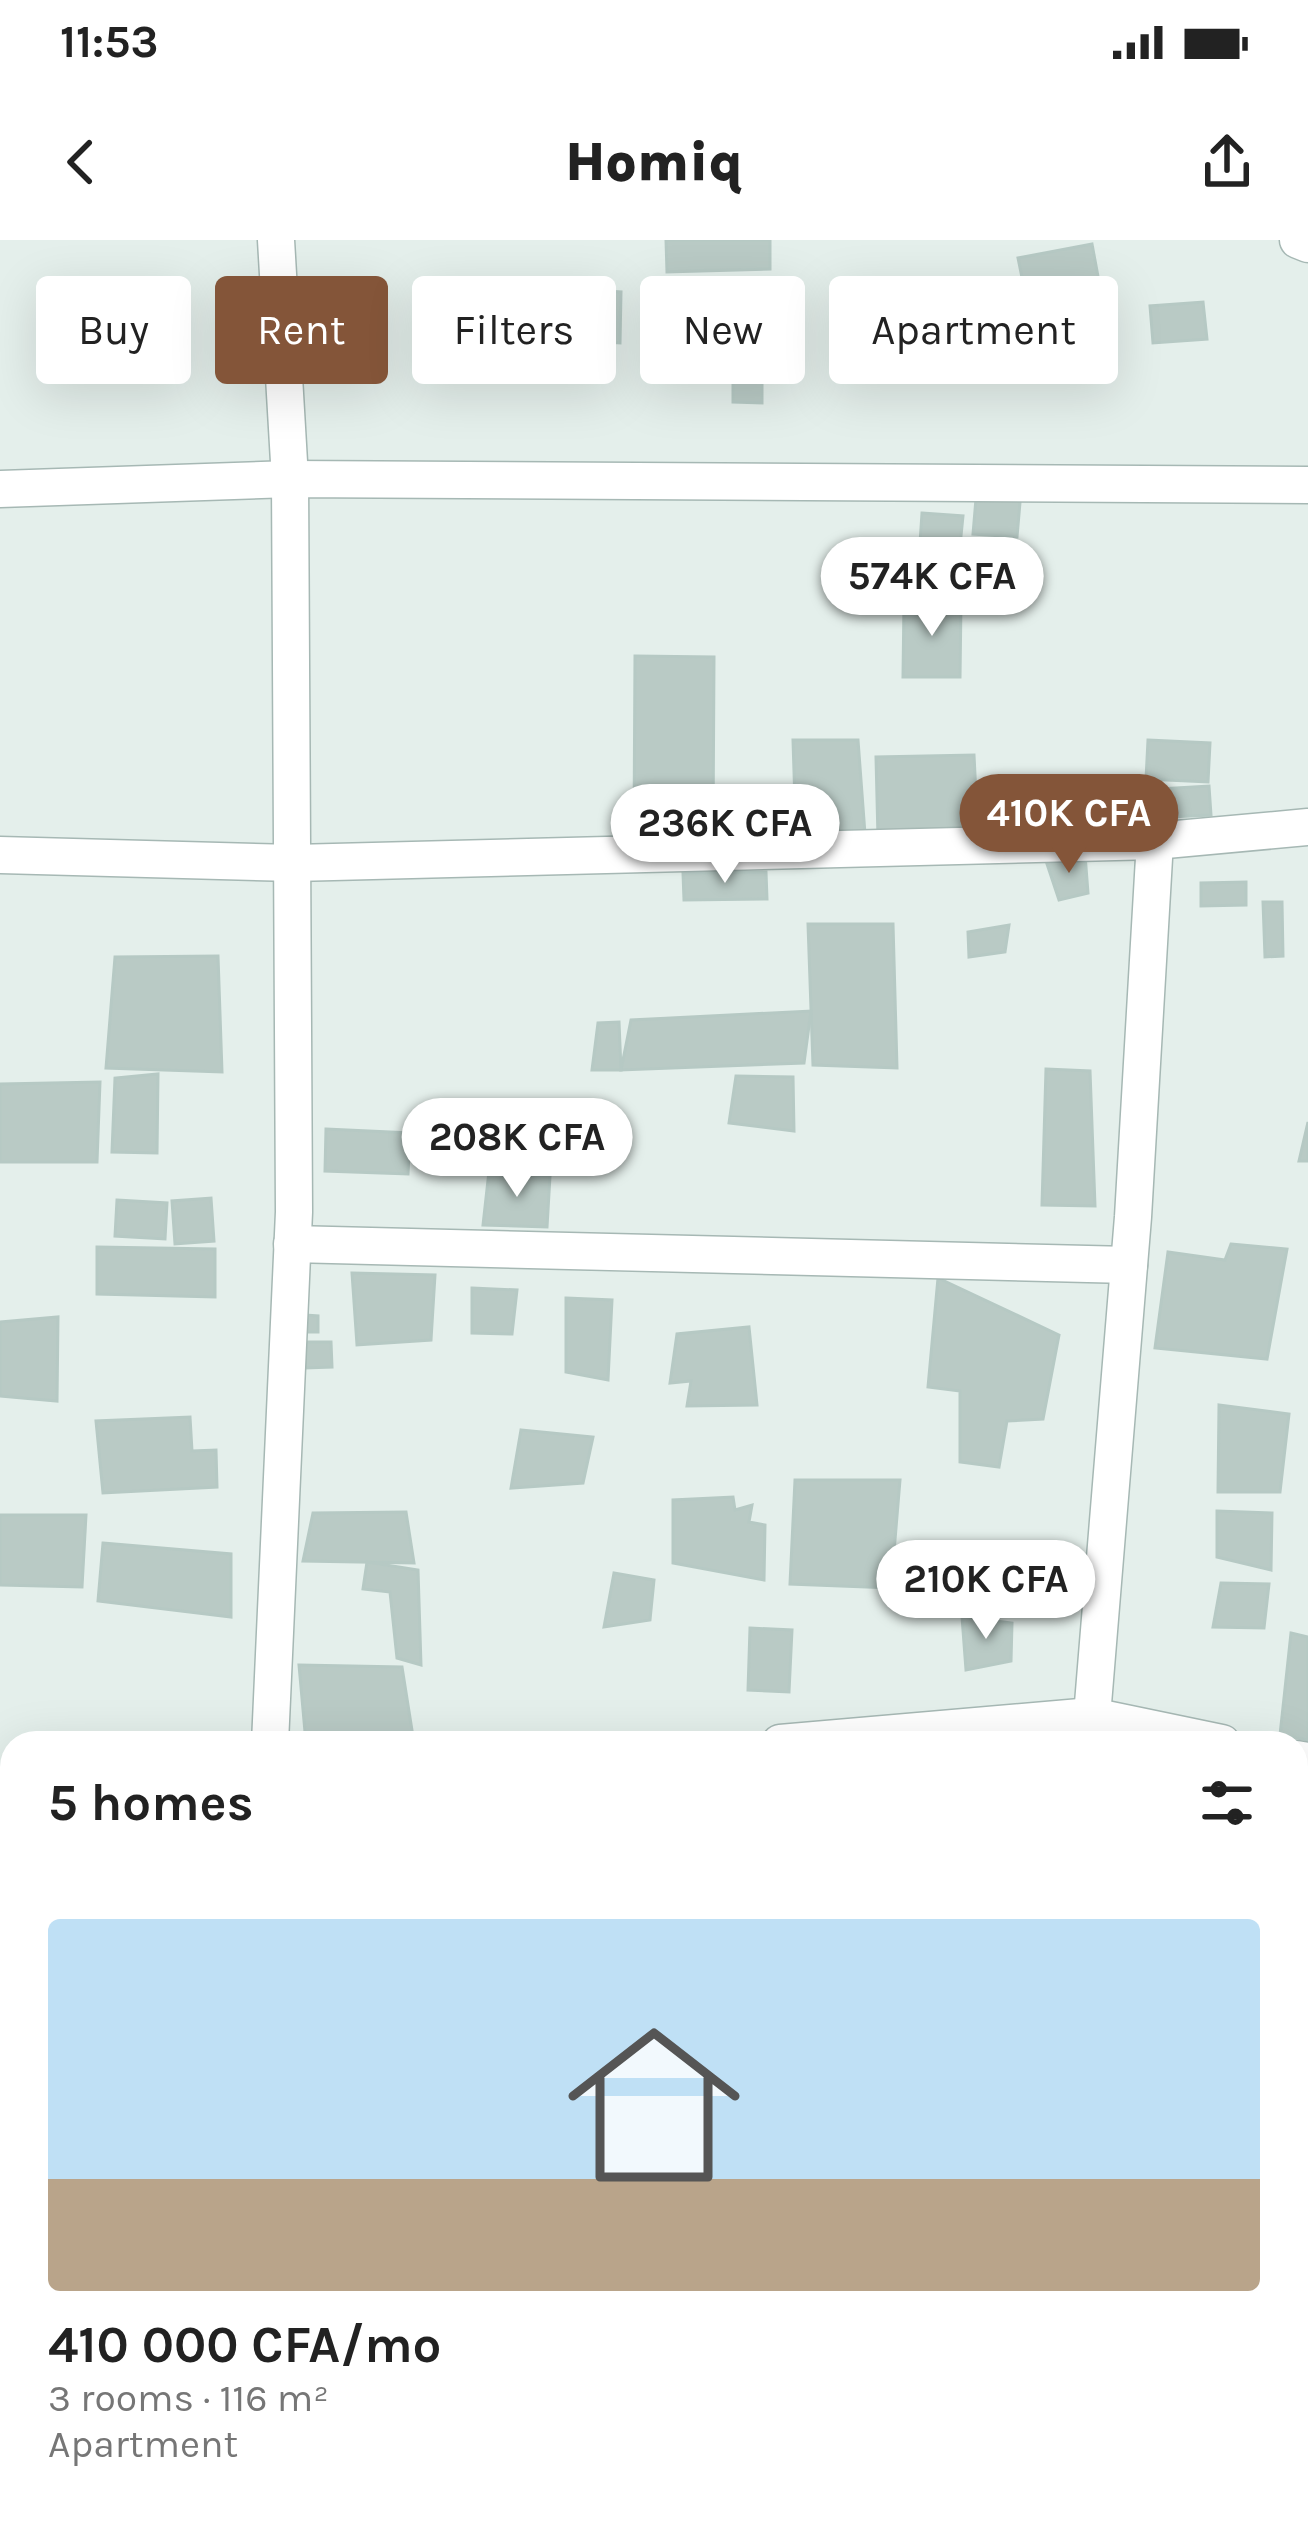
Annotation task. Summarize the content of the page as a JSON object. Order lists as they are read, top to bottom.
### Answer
{
  "page": {
    "status": "11:53",
    "header": "Homiq",
    "chip": [
      "Buy",
      "Rent",
      "Filters",
      "New",
      "Apartment"
    ],
    "price": [
      "574K CFA",
      "410K CFA",
      "236K CFA",
      "208K CFA",
      "210K CFA"
    ],
    "heading": "5 homes",
    "list": [
      {
        "name": "410 000 CFA/mo",
        "note": "3 rooms · 116 m² · Apartment"
      }
    ]
  }
}
